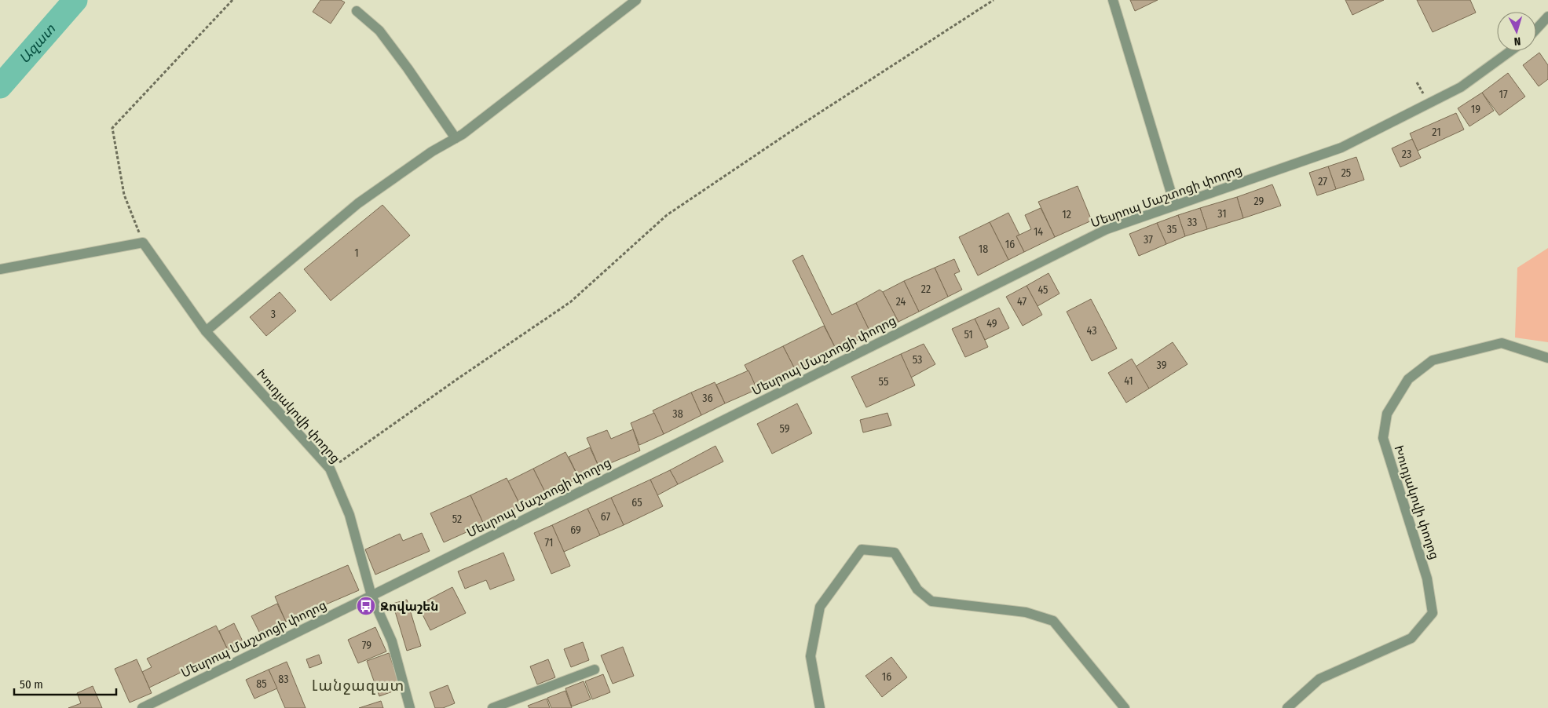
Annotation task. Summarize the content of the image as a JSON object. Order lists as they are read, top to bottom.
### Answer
{
  "streets": {
    "street": ["Մեսրոպ Մաշտոցի փողոց", "Խուդյակովի փողոց"]
  },
  "crossings": [
    ["Մեսրոպ Մաշտոցի փողոց", "Խուդյակովի փողոց"]
  ],
  "districts": ["Լանջազատ"],
  "water": ["Ազատ"],
  "places": {
    "bus stop": ["Զովաշեն"]
  },
  "house_numbers": [
    "17",
    "19",
    "21",
    "23",
    "25",
    "27",
    "29",
    "31",
    "12",
    "33",
    "35",
    "14",
    "37",
    "16",
    "18",
    "1",
    "22",
    "45",
    "24",
    "47",
    "3",
    "49",
    "43",
    "51",
    "53",
    "39",
    "41",
    "55",
    "36",
    "38",
    "59",
    "65",
    "67",
    "52",
    "69",
    "71",
    "79",
    "16",
    "83",
    "85"
  ],
  "scale_bar": "50 m",
  "north": "bottom"
}
